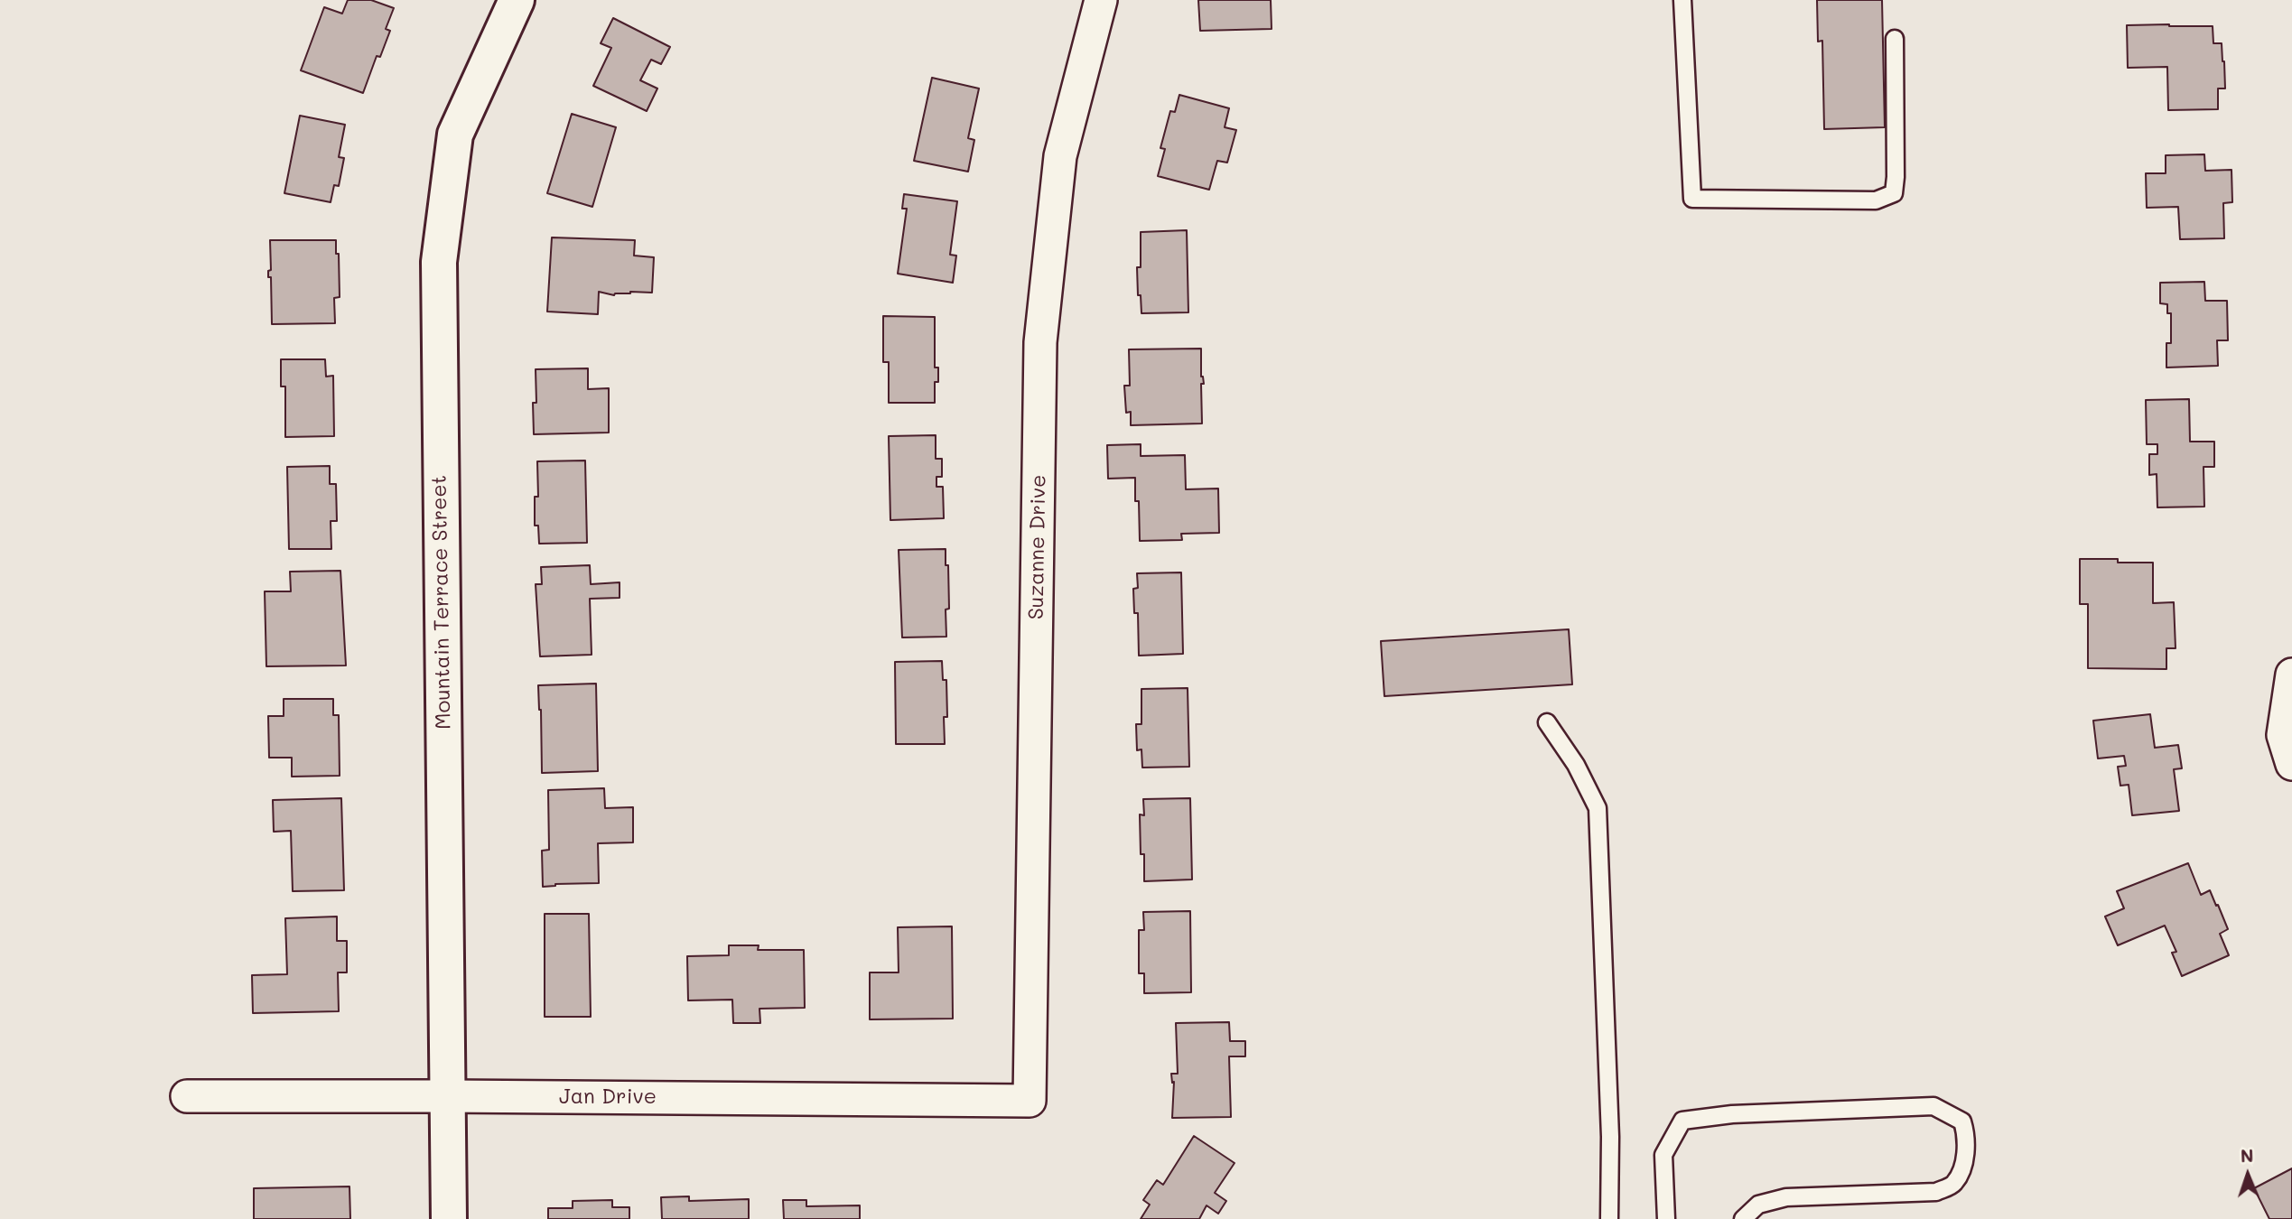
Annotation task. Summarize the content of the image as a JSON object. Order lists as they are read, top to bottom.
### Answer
{
  "streets": {
    "street": ["Suzanne Drive", "Mountain Terrace Street", "Jan Drive"]
  },
  "crossings": [
    ["Suzanne Drive", "Jan Drive"],
    ["Mountain Terrace Street", "Jan Drive"]
  ],
  "north": "top"
}
